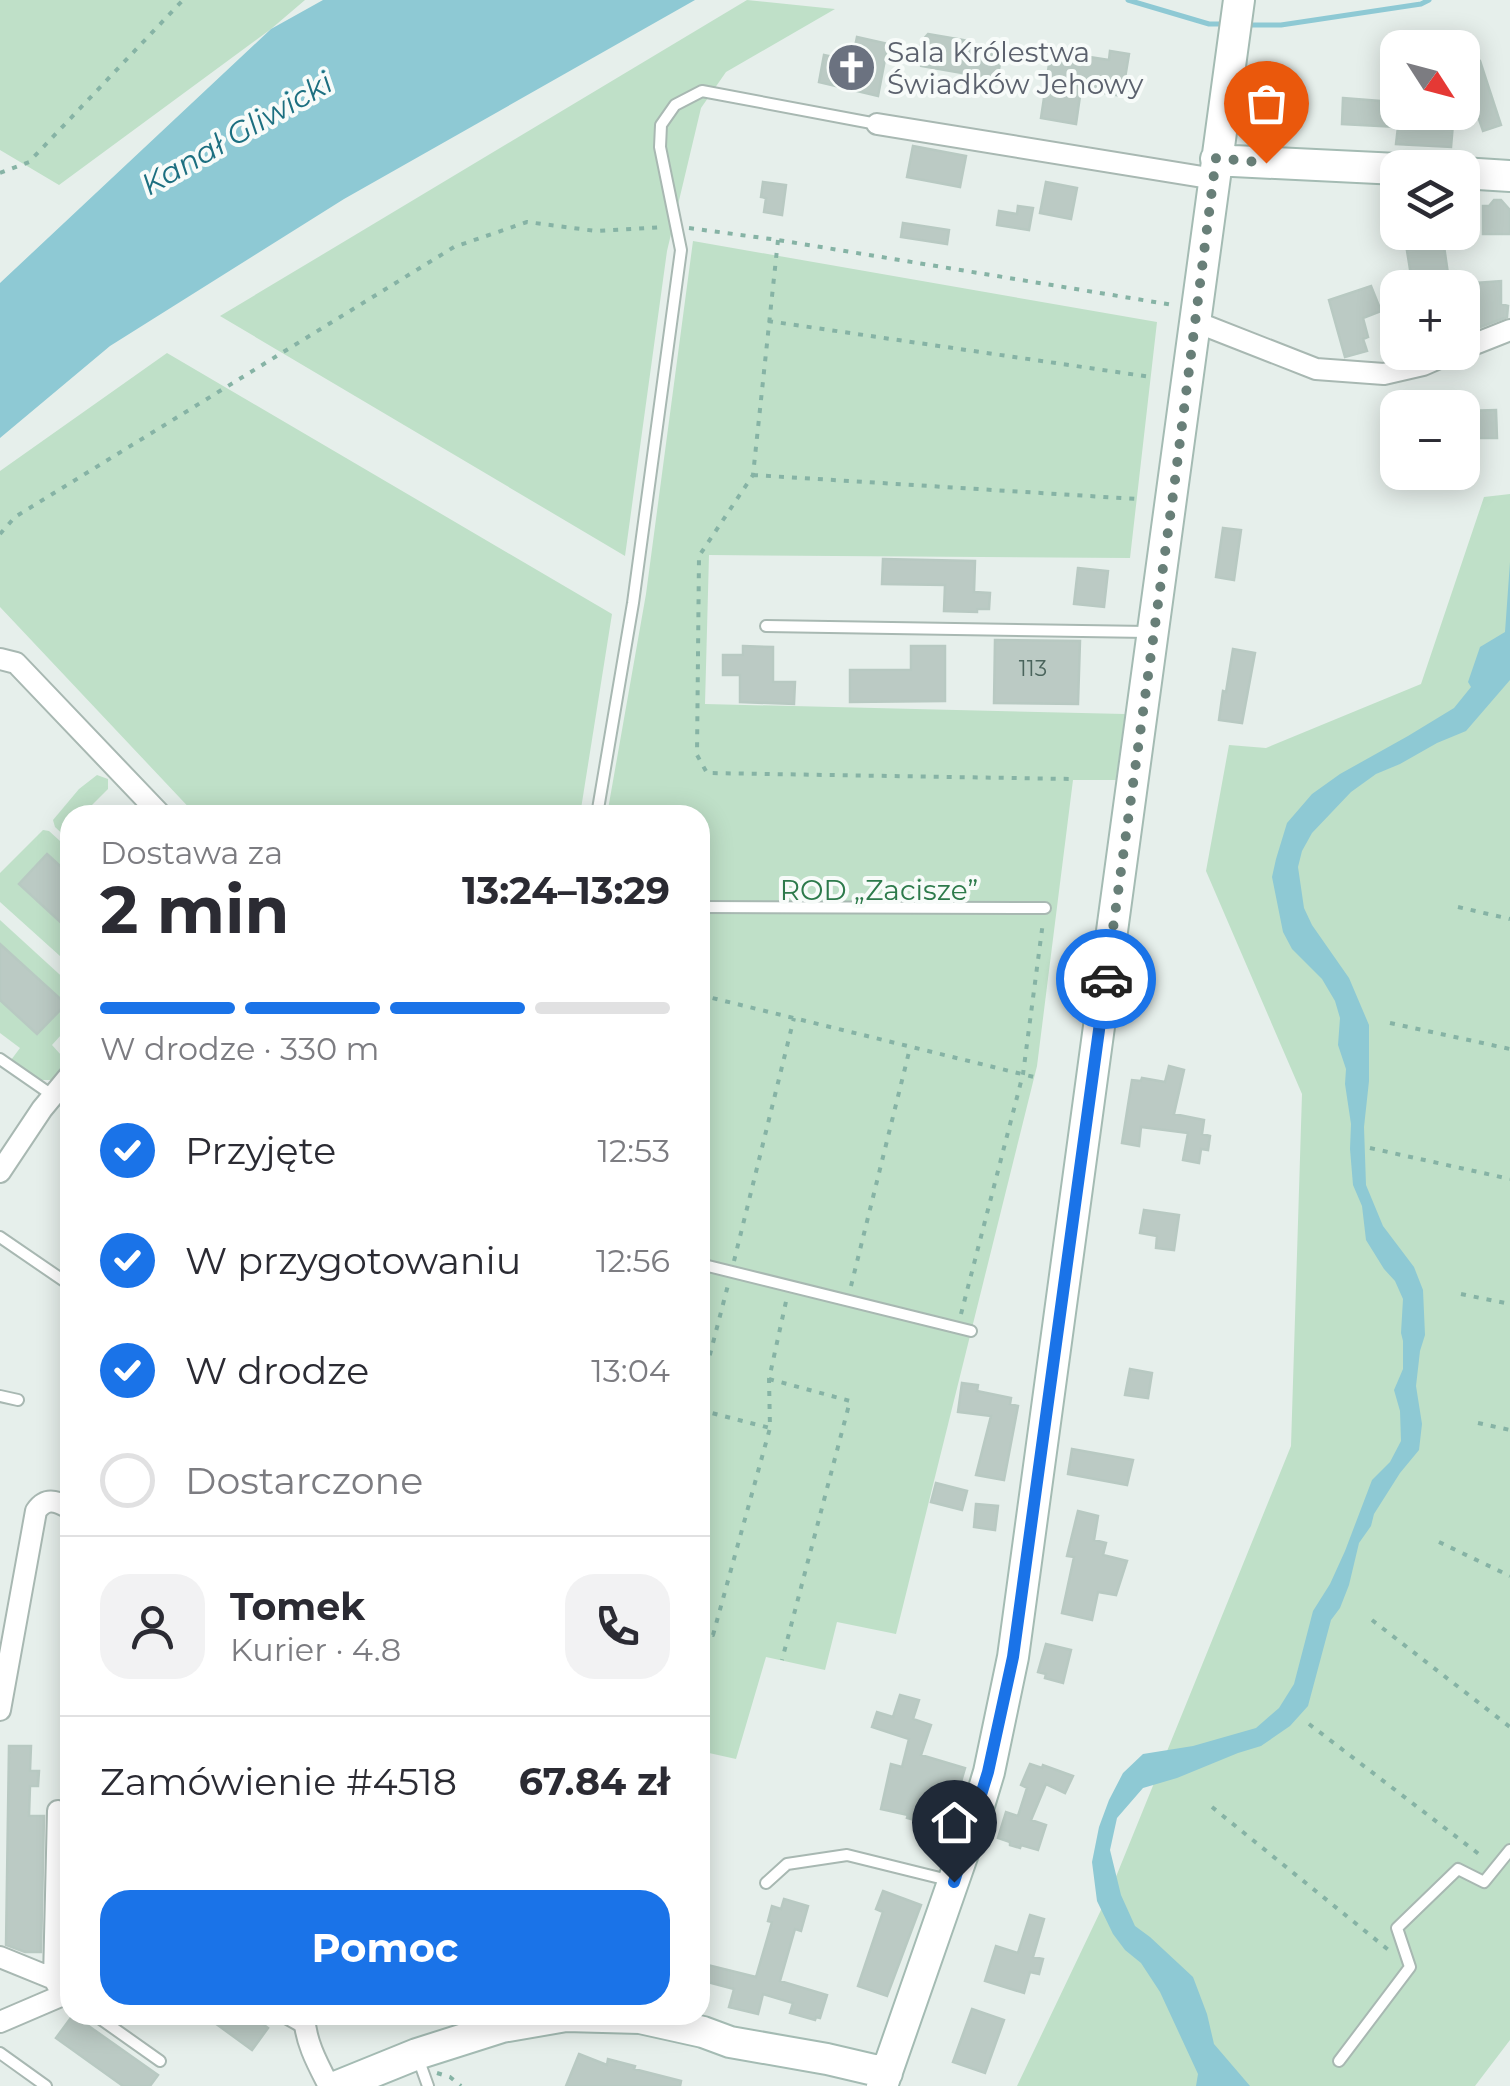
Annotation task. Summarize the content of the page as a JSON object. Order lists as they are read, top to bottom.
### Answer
{
  "water": ["Kanał Gliwicki"],
  "parks": ["ROD „Zacisze”"],
  "places": {
    "church": ["Sala Królestwa Świadków Jehowy"]
  },
  "house_numbers": ["113"],
  "north": "bottom right",
  "page": {
    "map_buttons": ["+", "−"],
    "heading": ["2 min", "Dostawa za", "13:24–13:29"],
    "panel": [
      "Tomek",
      "Kurier · 4.8",
      "Zamówienie #4518",
      "67.84 zł"
    ],
    "bar": "W drodze · 330 m",
    "list": [
      ["Przyjęte", "12:53"],
      ["W przygotowaniu", "12:56"],
      ["W drodze", "13:04"],
      "Dostarczone"
    ],
    "buttons": "Pomoc"
  }
}
